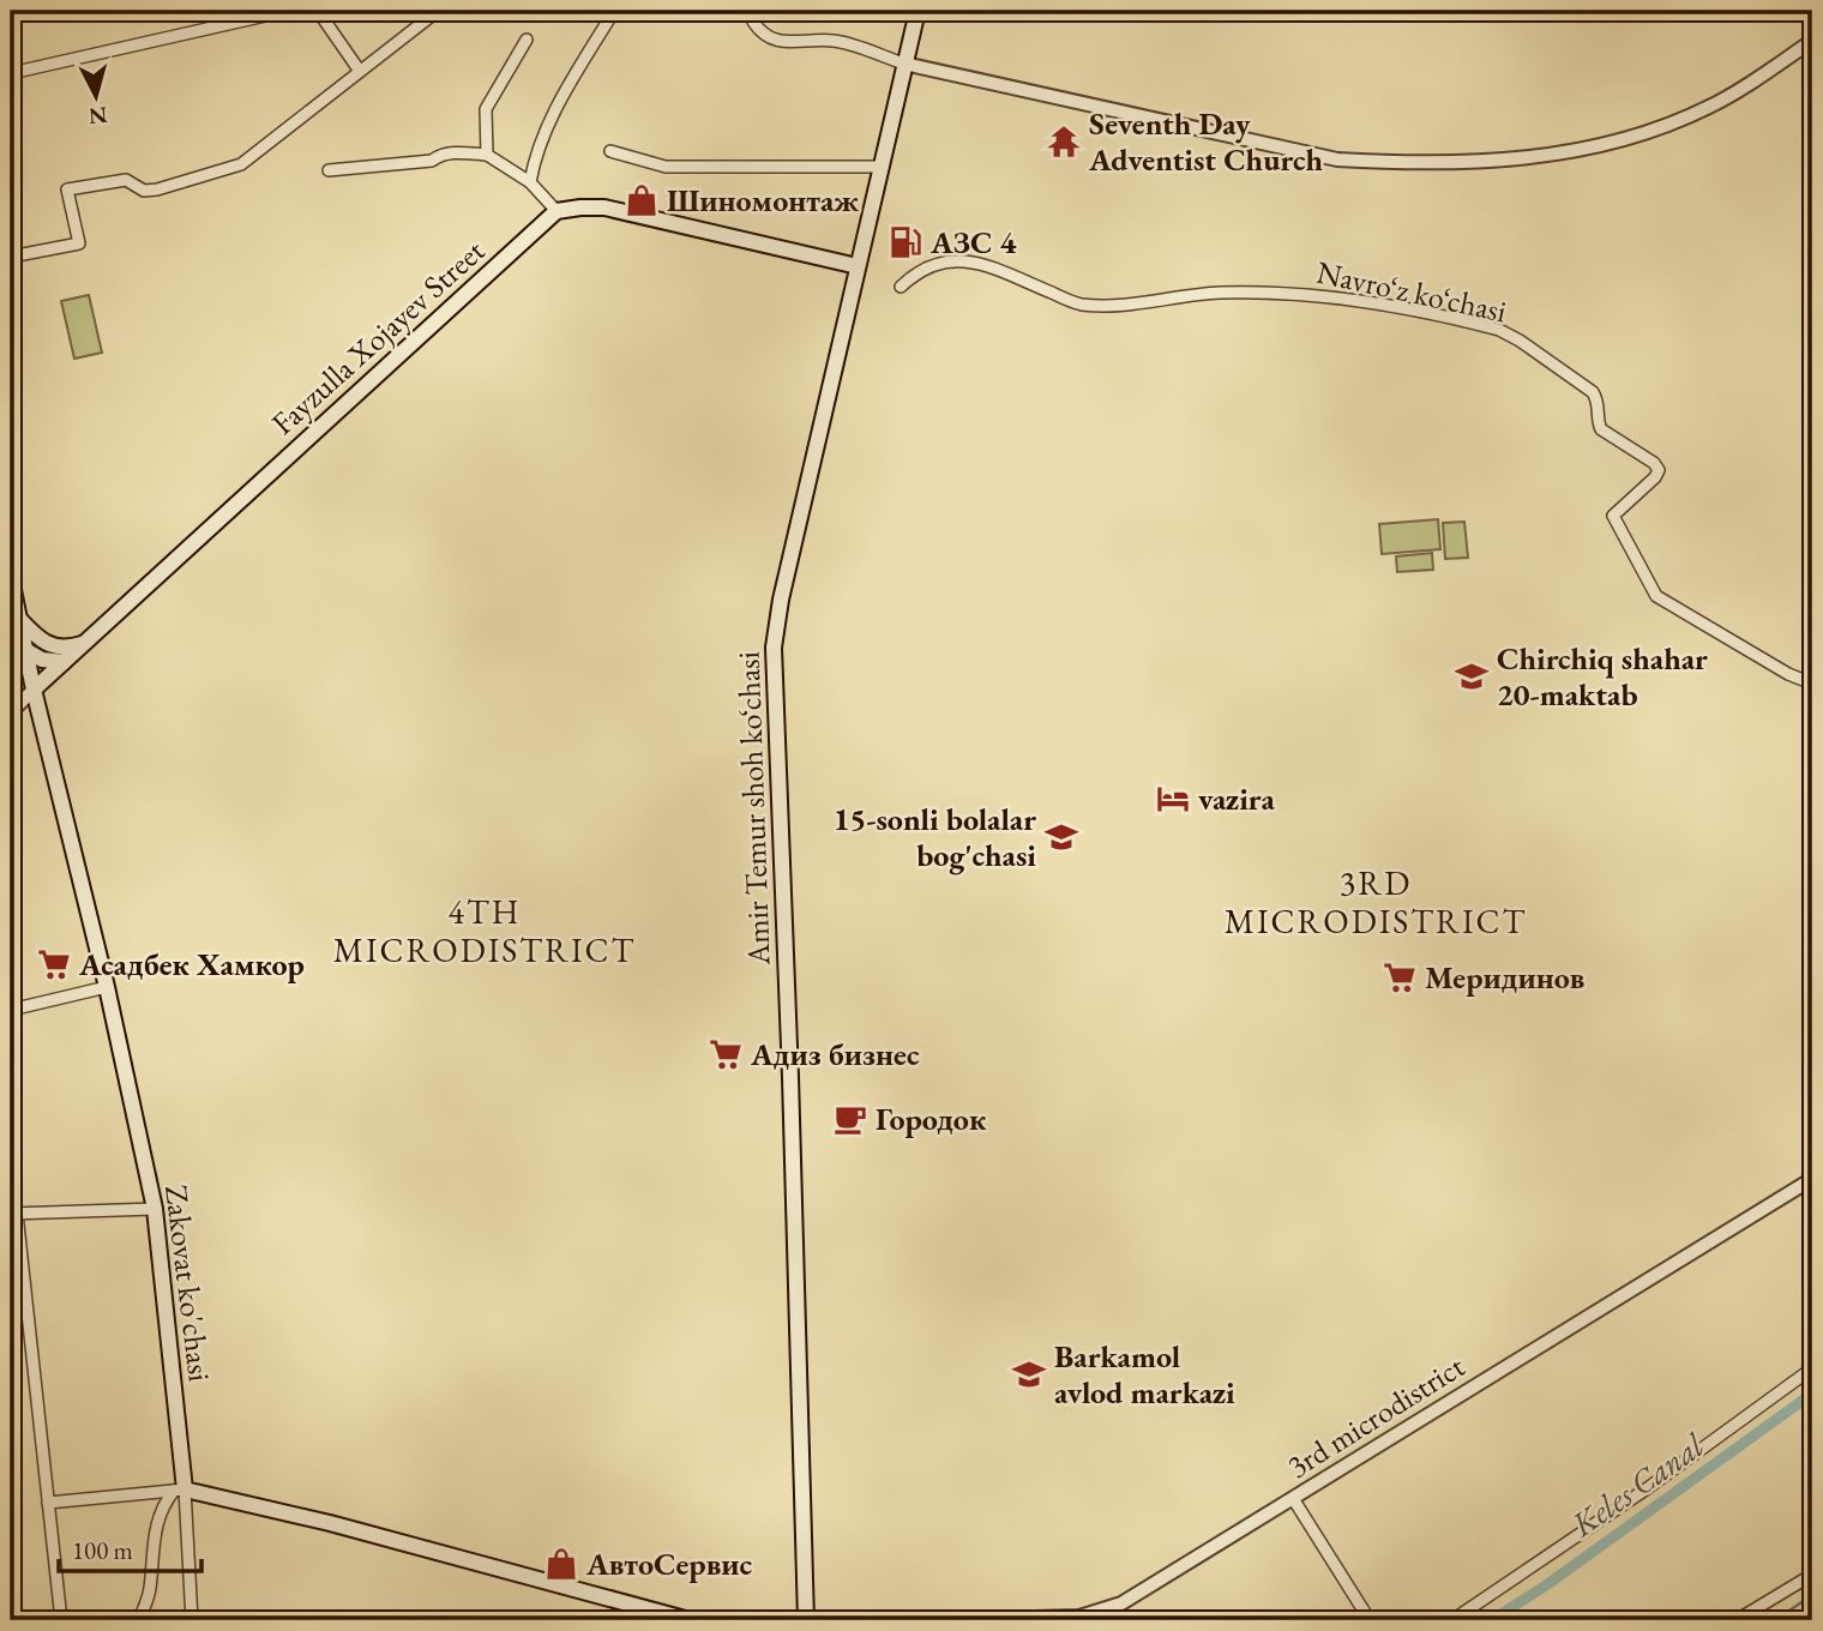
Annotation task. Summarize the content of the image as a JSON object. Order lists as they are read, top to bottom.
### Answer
{
  "streets": {
    "main road": ["Fayzulla Xojayev Street", "Amir Temur shoh ko‘chasi", "Zakovat ko'chasi"],
    "street": ["Navro‘z ko‘chasi", "3rd microdistrict"]
  },
  "crossings": [
    ["Fayzulla Xojayev Street", "Zakovat ko'chasi"]
  ],
  "districts": ["3RD MICRODISTRICT", "4TH MICRODISTRICT"],
  "water": ["Keles Canal"],
  "places": {
    "temple": ["Seventh Day Adventist Church"],
    "shop": ["Шиномонтаж", "АвтоСервис"],
    "fuel station": ["АЗС 4"],
    "school or university": ["Chirchiq shahar 20-maktab", "15-sonli bolalar bog'chasi", "Barkamol avlod markazi"],
    "hotel": ["vazira"],
    "supermarket": ["Асадбек Хамкор", "Меридинов", "Адиз бизнес"],
    "cafe": ["Городок"]
  },
  "scale_bar": "100 m",
  "north": "bottom"
}
